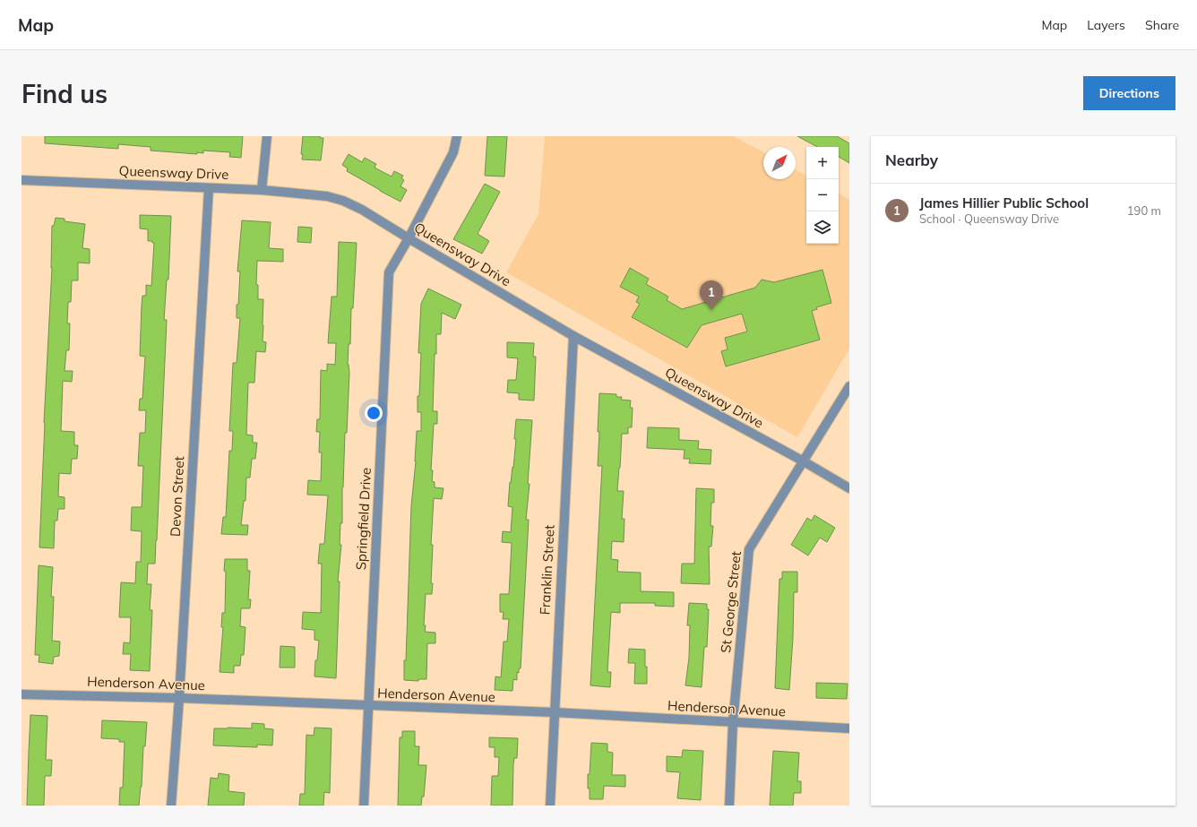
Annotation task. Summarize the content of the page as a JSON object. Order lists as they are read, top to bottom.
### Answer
{
  "streets": {
    "street": [
      "Queensway Drive",
      "Devon Street",
      "Springfield Drive",
      "Franklin Street",
      "St George Street",
      "Henderson Avenue"
    ]
  },
  "crossings": [
    ["Queensway Drive", "Devon Street"],
    ["Queensway Drive", "Springfield Drive"],
    ["Queensway Drive", "Franklin Street"],
    ["Queensway Drive", "St George Street"],
    ["Devon Street", "Henderson Avenue"],
    ["Springfield Drive", "Henderson Avenue"],
    ["Franklin Street", "Henderson Avenue"],
    ["St George Street", "Henderson Avenue"]
  ],
  "north": "top right",
  "page": {
    "header": "Map",
    "nav": ["Map", "Layers", "Share"],
    "buttons": "Directions",
    "title": "Find us",
    "heading": "Nearby",
    "map_buttons": ["+", "−"],
    "list": [
      {
        "mark": "1",
        "name": "James Hillier Public School",
        "note": "School · Queensway Drive",
        "value": "190 m"
      }
    ],
    "pins": "1"
  }
}
